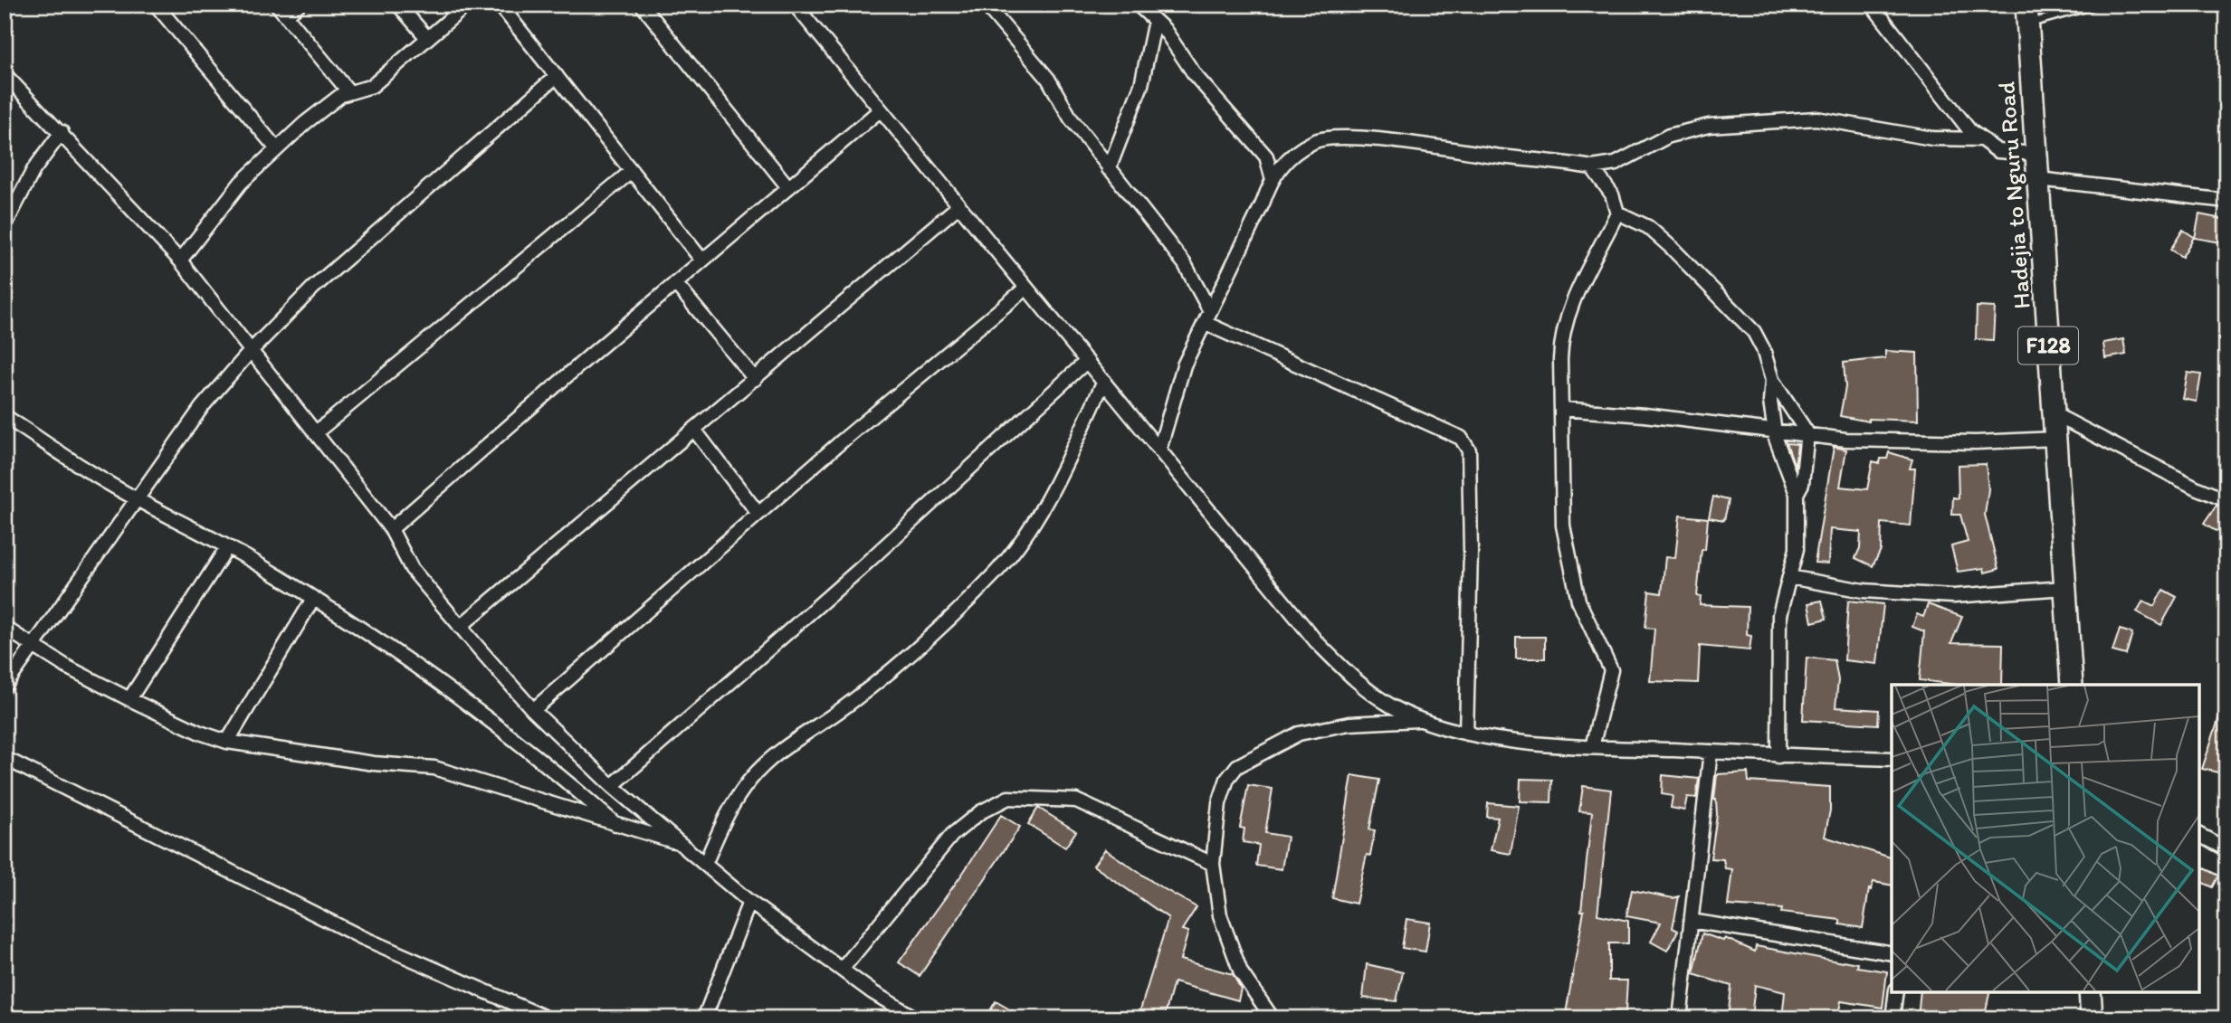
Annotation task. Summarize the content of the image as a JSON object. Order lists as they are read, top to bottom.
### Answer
{
  "streets": {
    "main road": ["Hadejia to Nguru Road", "F128"]
  }
}
